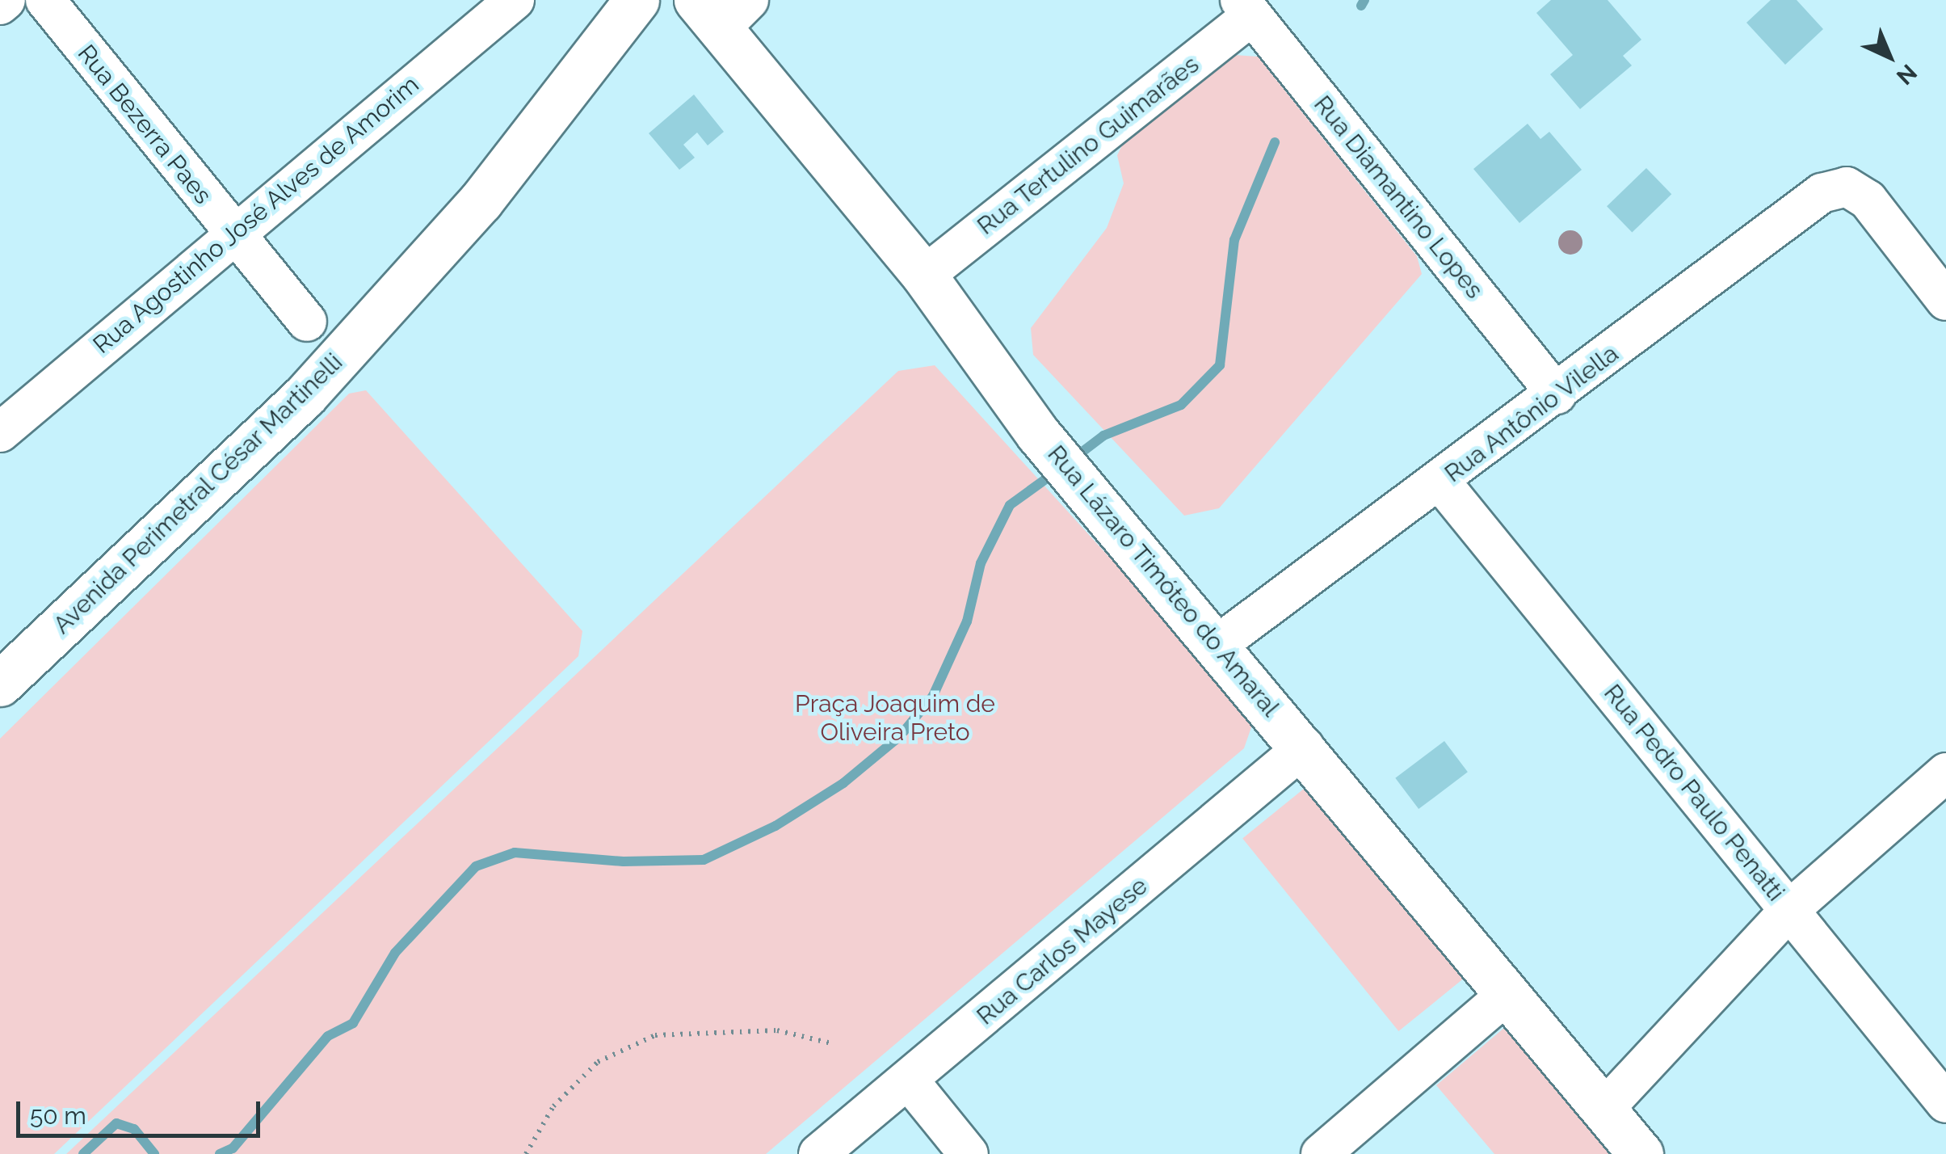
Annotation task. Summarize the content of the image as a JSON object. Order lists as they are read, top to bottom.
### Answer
{
  "streets": {
    "main road": ["Avenida Perimetral César Martinelli", "Rua Lázaro Timóteo do Amaral"],
    "street": [
      "Rua Bezerra Paes",
      "Rua Tertulino Guimarães",
      "Rua Diamantino Lopes",
      "Rua Agostinho José Alves de Amorim",
      "Rua Antônio Vilella",
      "Rua Pedro Paulo Penatti",
      "Rua Carlos Mayese"
    ]
  },
  "crossings": [
    ["Rua Bezerra Paes", "Rua Agostinho José Alves de Amorim"],
    ["Rua Tertulino Guimarães", "Rua Diamantino Lopes"],
    ["Rua Tertulino Guimarães", "Rua Lázaro Timóteo do Amaral"],
    ["Rua Diamantino Lopes", "Rua Antônio Vilella"],
    ["Rua Antônio Vilella", "Rua Lázaro Timóteo do Amaral"],
    ["Rua Antônio Vilella", "Rua Pedro Paulo Penatti"],
    ["Rua Lázaro Timóteo do Amaral", "Rua Carlos Mayese"]
  ],
  "parks": ["Praça Joaquim de Oliveira Preto"],
  "scale_bar": "50 m",
  "north": "bottom right"
}
